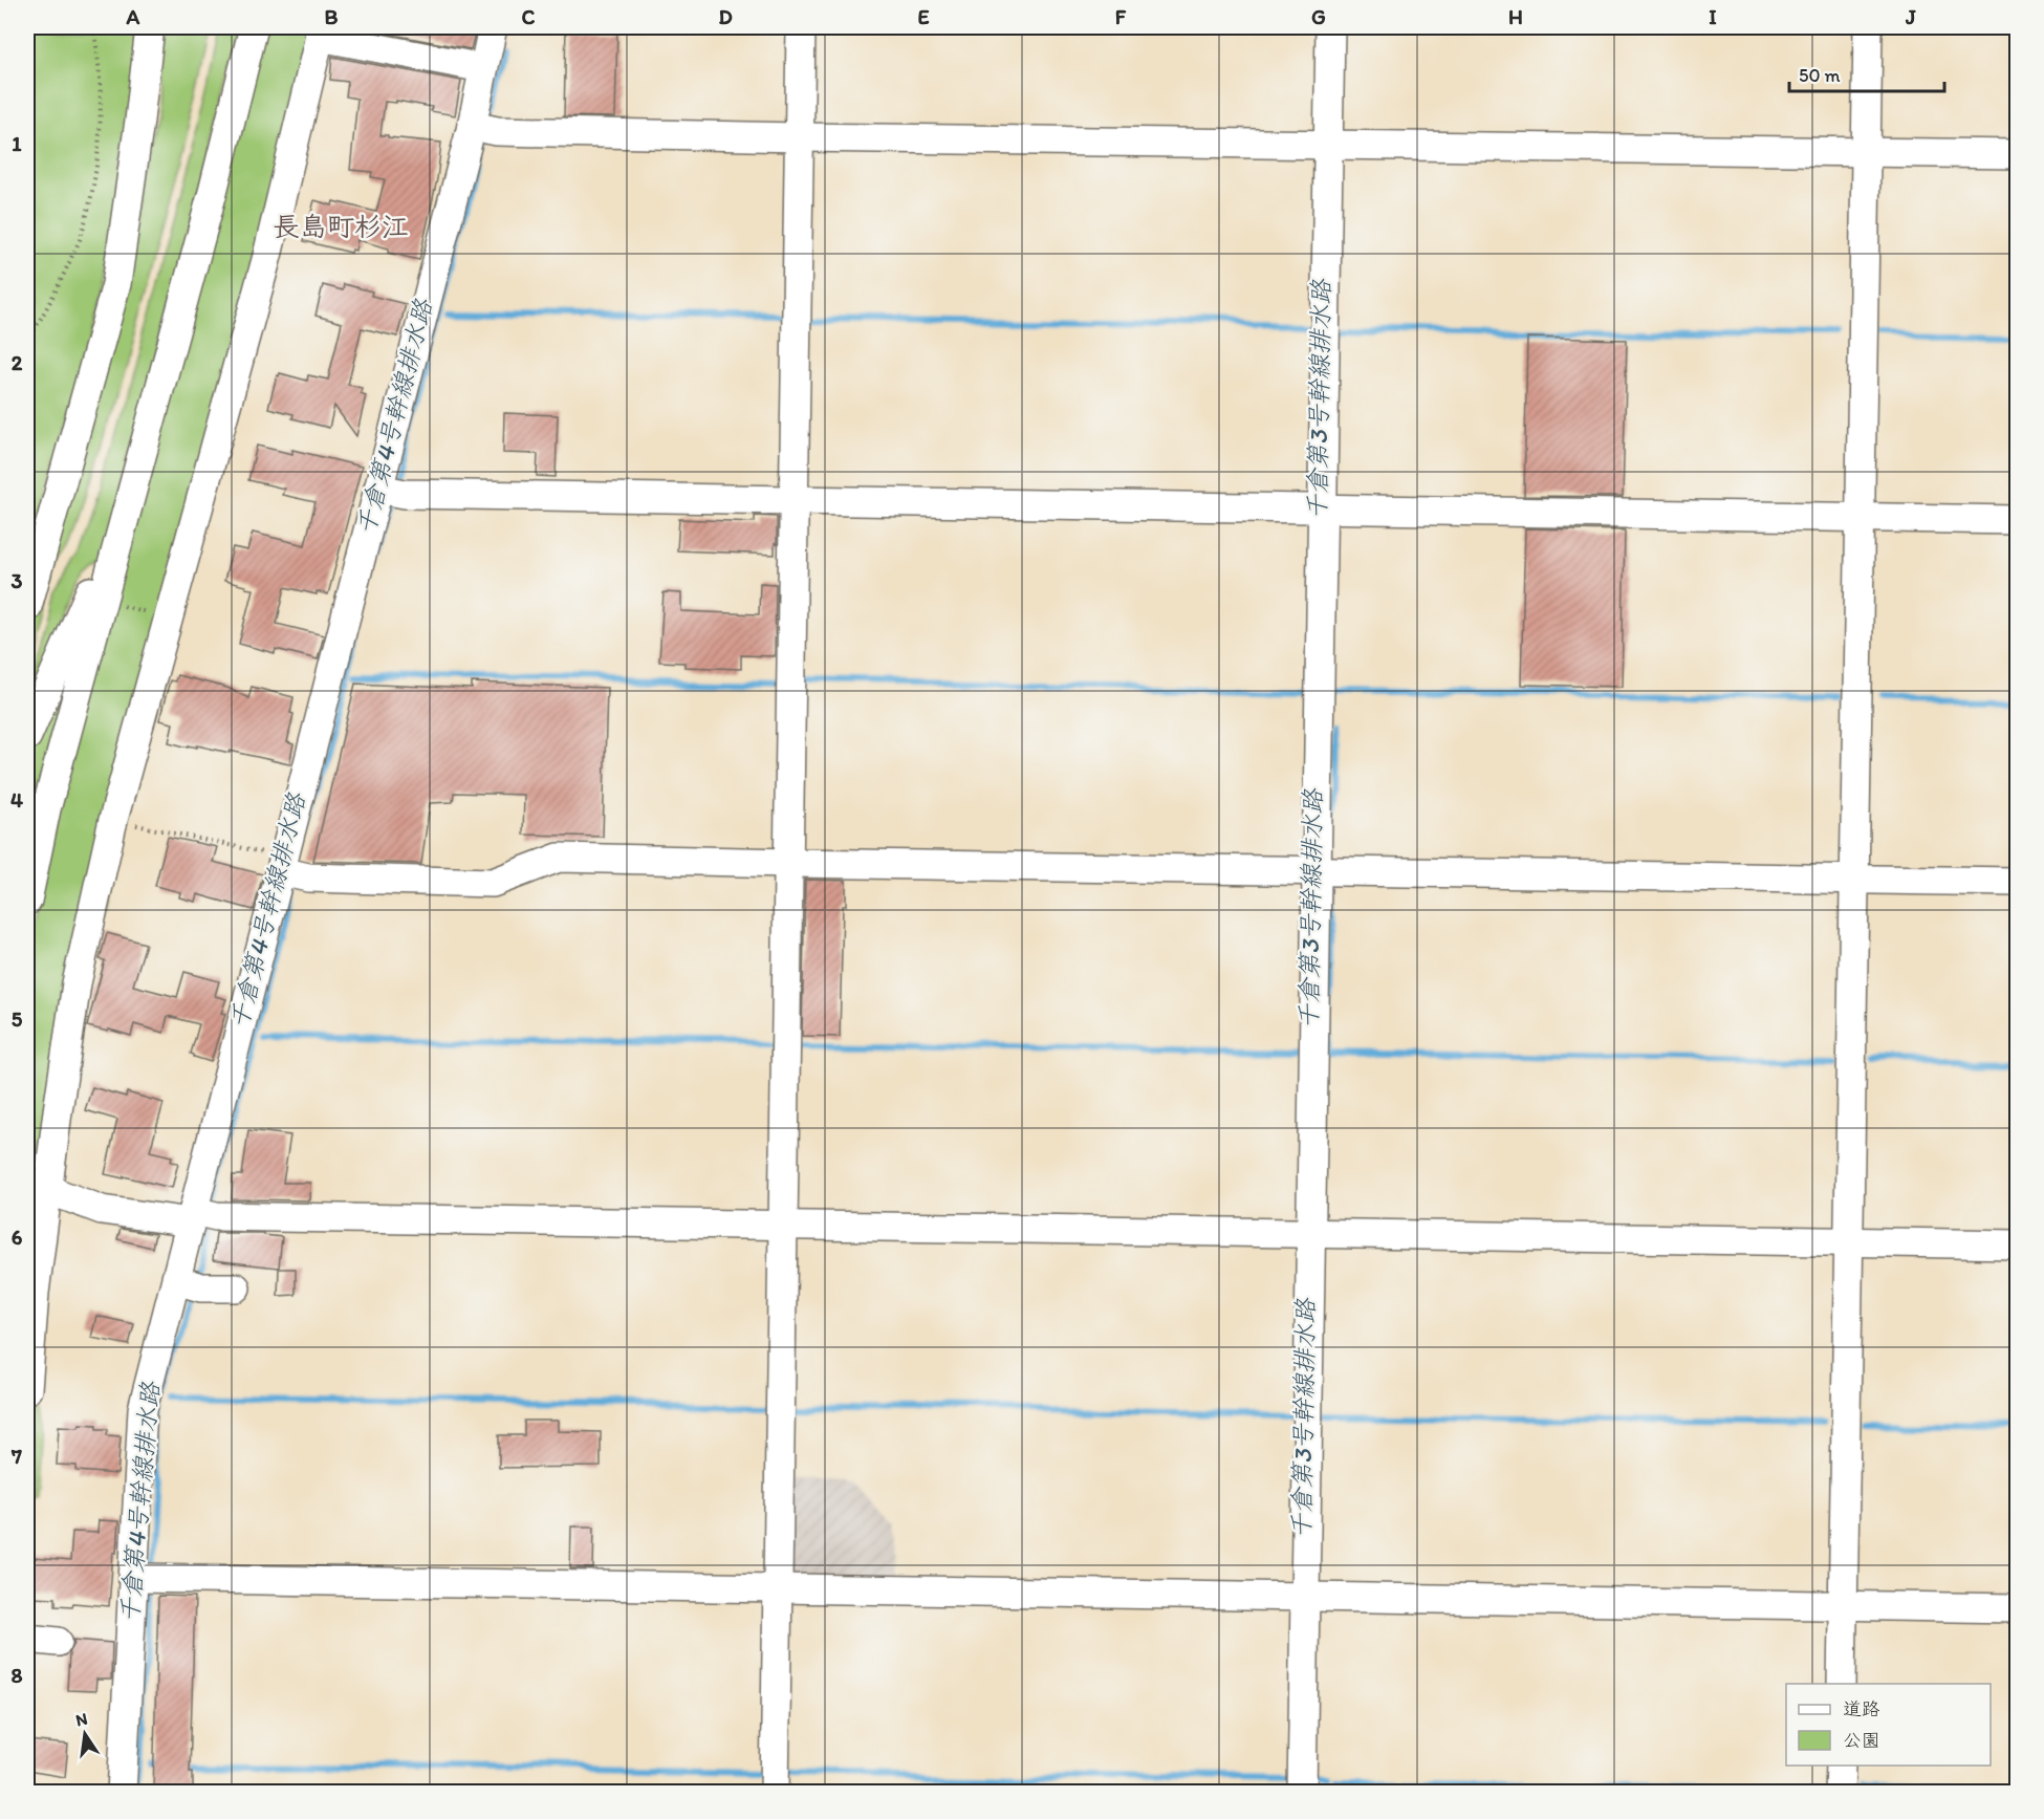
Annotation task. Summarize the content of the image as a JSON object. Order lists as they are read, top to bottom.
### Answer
{
  "districts": ["長島町杉江"],
  "water": ["千倉第3号幹線排水路", "千倉第4号幹線排水路"],
  "legend": ["道路", "公園"],
  "scale_bar": "50 m",
  "north": "top",
  "grid": {
    "columns": [
      "A",
      "B",
      "C",
      "D",
      "E",
      "F",
      "G",
      "H",
      "I",
      "J"
    ],
    "rows": [
      "1",
      "2",
      "3",
      "4",
      "5",
      "6",
      "7",
      "8"
    ]
  }
}
